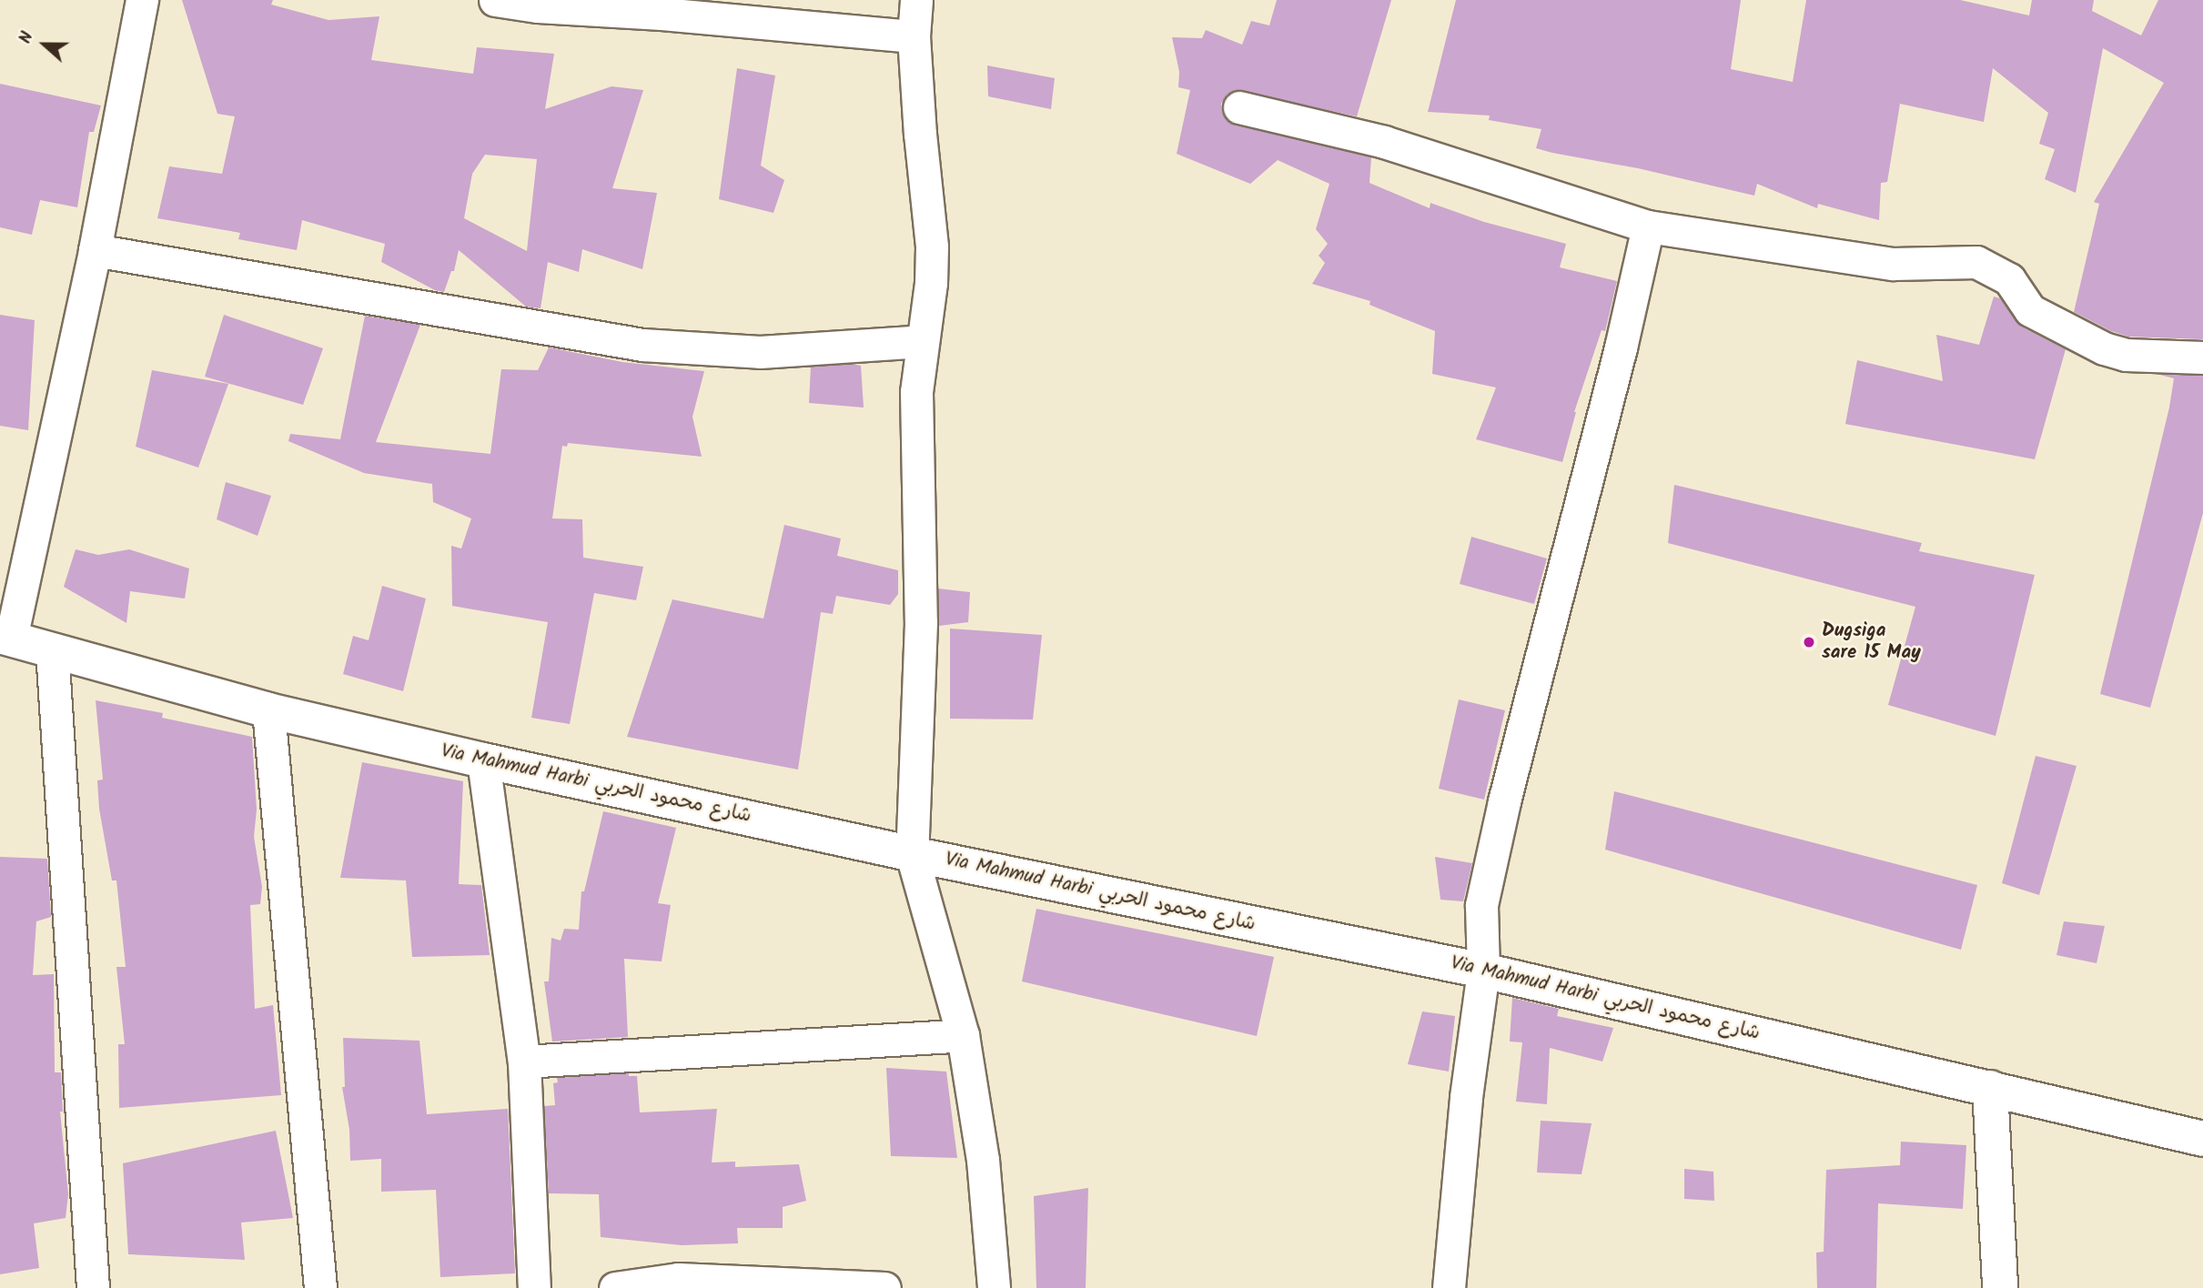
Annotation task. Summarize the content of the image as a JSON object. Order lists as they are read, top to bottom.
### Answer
{
  "streets": {
    "street": ["Via Mahmud Harbi شارع محمود الحربي"]
  },
  "places": ["Dugsiga sare 15 May"],
  "north": "left"
}
